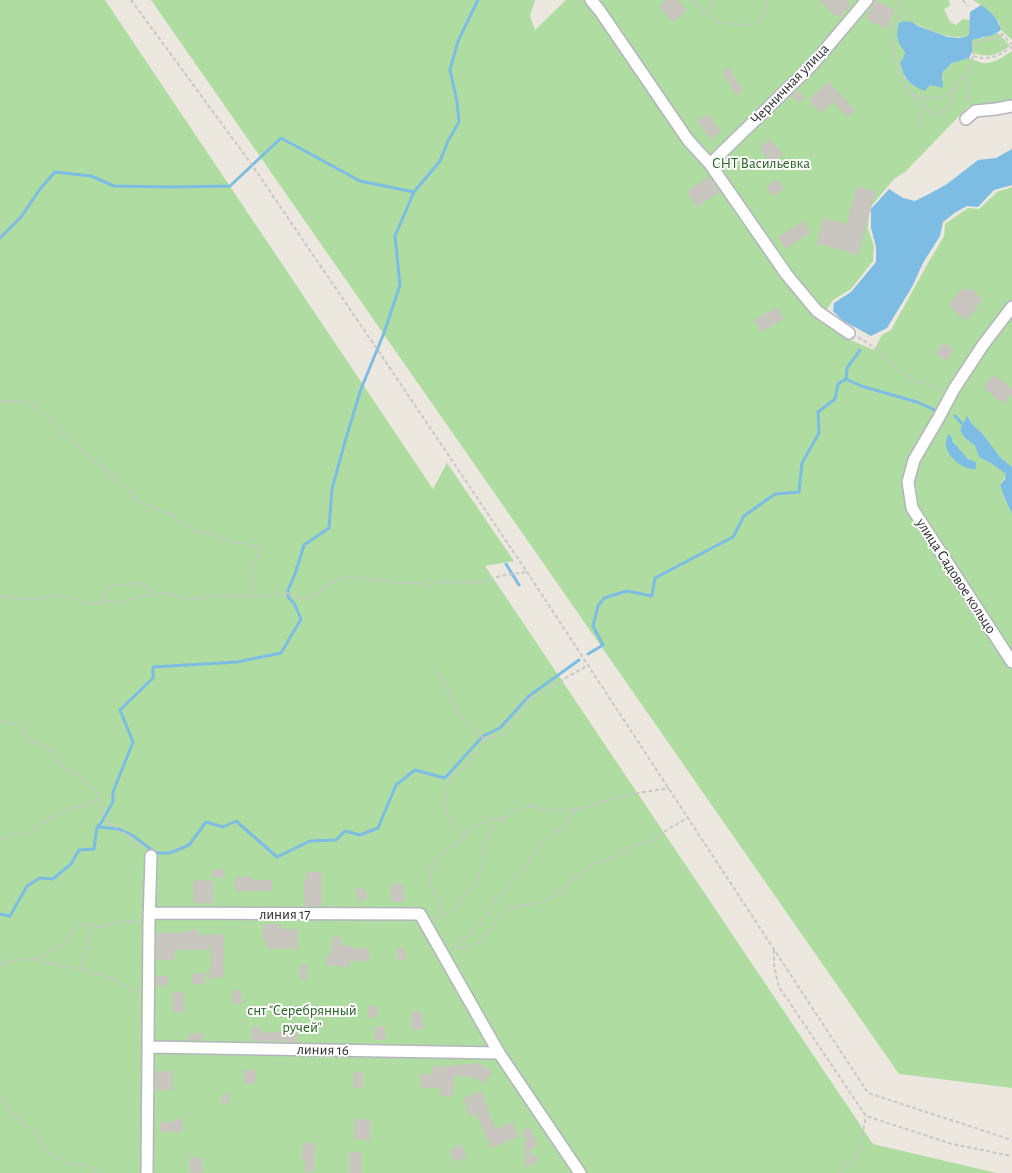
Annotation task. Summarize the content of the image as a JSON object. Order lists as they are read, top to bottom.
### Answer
{
  "streets": {
    "street": [
      "Черничная улица",
      "улица Садовое кольцо",
      "линия 17",
      "линия 16"
    ]
  },
  "parks": ["СНТ Васильевка", "снт \"Серебрянный ручей\""]
}
